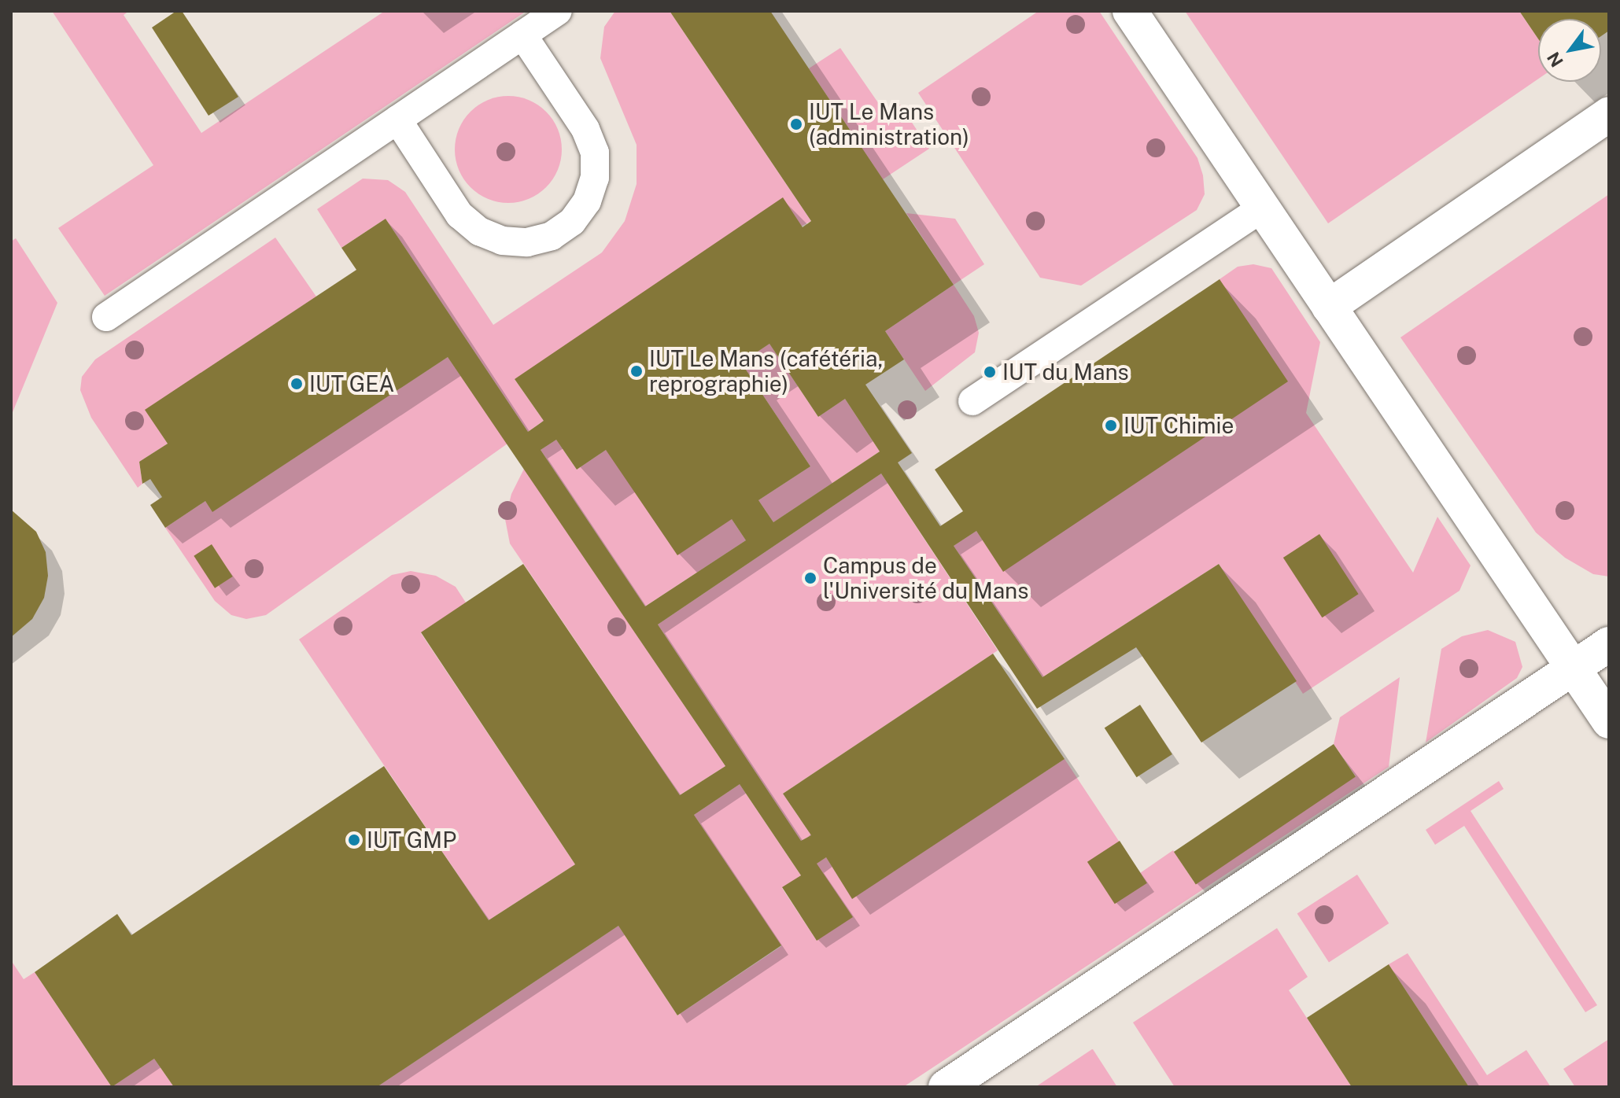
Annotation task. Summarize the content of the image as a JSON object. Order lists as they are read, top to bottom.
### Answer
{
  "places": [
    "IUT Le Mans (administration)",
    "IUT Le Mans (cafétéria, reprographie)",
    "IUT du Mans",
    "IUT GEA",
    "IUT Chimie",
    "Campus de l'Université du Mans",
    "IUT GMP"
  ],
  "north": "bottom left"
}
